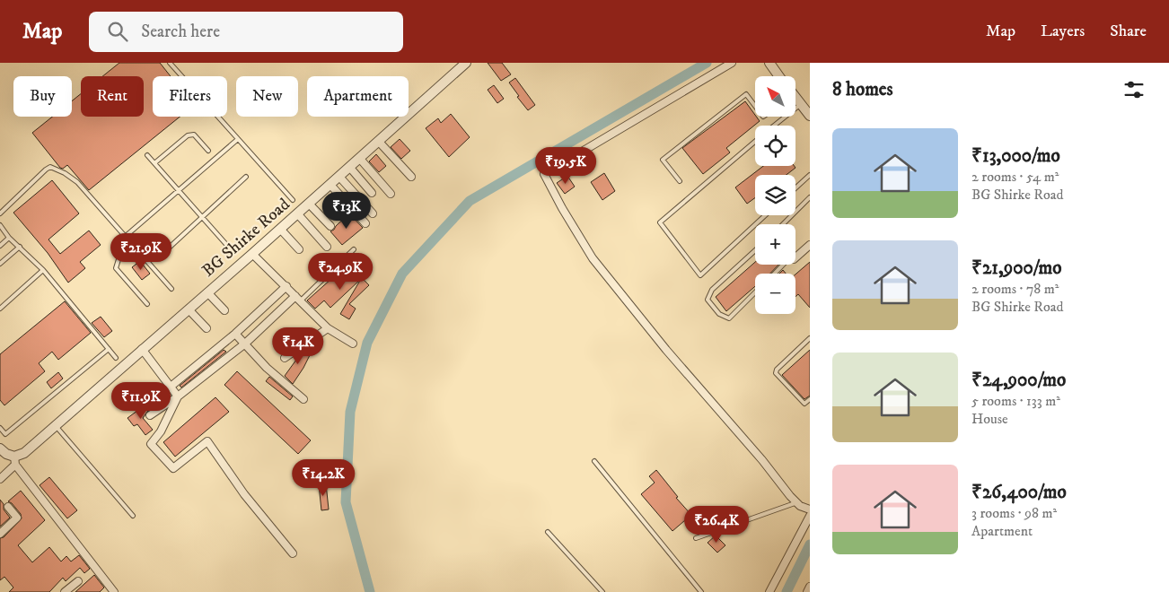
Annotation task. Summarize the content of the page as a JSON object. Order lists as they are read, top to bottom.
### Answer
{
  "streets": {
    "street": ["BG Shirke Road"]
  },
  "north": "top left",
  "page": {
    "header": "Map",
    "search": "Search here",
    "nav": ["Map", "Layers", "Share"],
    "heading": "8 homes",
    "map_buttons": ["+", "−"],
    "chip": [
      "Buy",
      "Rent",
      "Filters",
      "New",
      "Apartment"
    ],
    "list": [
      {
        "name": "₹13,000/mo",
        "note": "2 rooms · 54 m² · BG Shirke Road"
      },
      {
        "name": "₹21,900/mo",
        "note": "2 rooms · 78 m² · BG Shirke Road"
      },
      {
        "name": "₹24,900/mo",
        "note": "5 rooms · 133 m² · House"
      },
      {
        "name": "₹26,400/mo",
        "note": "3 rooms · 98 m² · Apartment"
      }
    ],
    "price": [
      "₹19.5K",
      "₹13K",
      "₹21.9K",
      "₹24.9K",
      "₹14K",
      "₹11.9K",
      "₹14.2K",
      "₹26.4K"
    ]
  }
}
